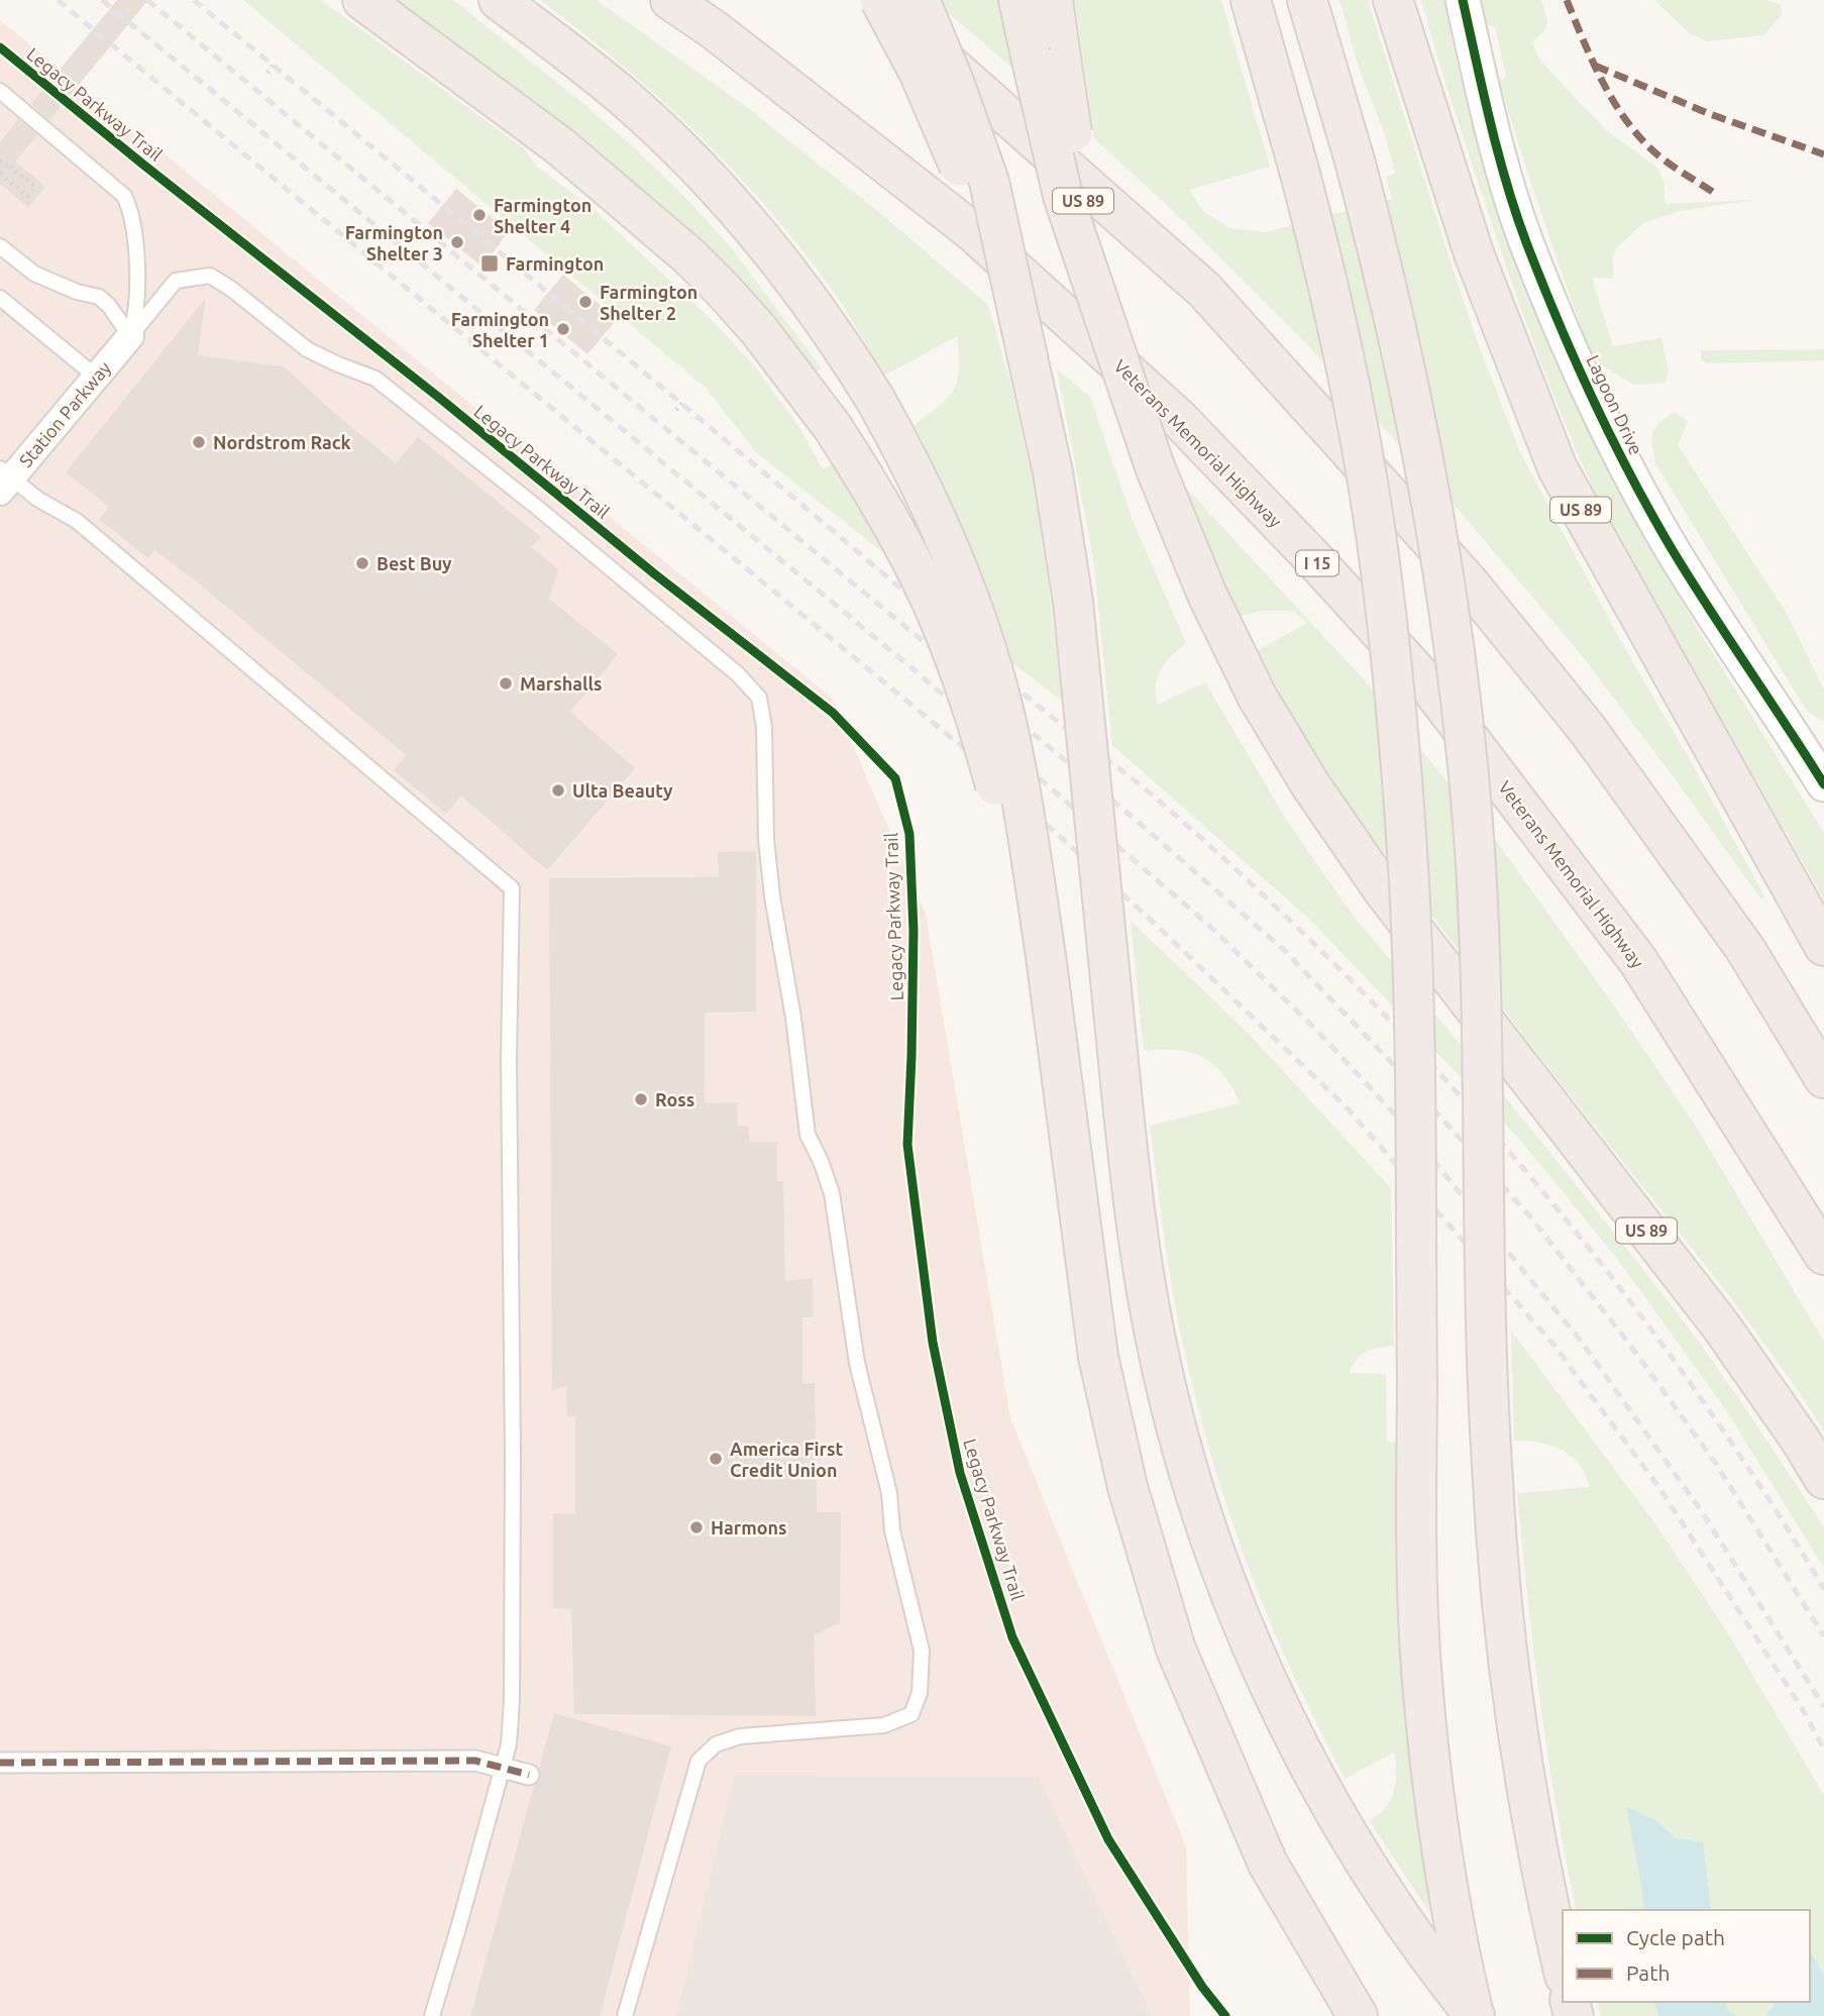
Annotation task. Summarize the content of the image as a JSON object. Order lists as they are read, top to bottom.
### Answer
{
  "streets": {
    "highway": ["US 89", "Veterans Memorial Highway", "I 15"],
    "street": ["Lagoon Drive", "Station Parkway"],
    "cycle path": ["Legacy Parkway Trail"]
  },
  "places": {
    "other": [
      "Farmington Shelter 4",
      "Farmington Shelter 3",
      "Farmington Shelter 2",
      "Farmington Shelter 1",
      "Nordstrom Rack",
      "Best Buy",
      "Marshalls",
      "Ulta Beauty",
      "Ross",
      "America First Credit Union",
      "Harmons"
    ],
    "transit": ["Farmington"]
  },
  "legend": ["Cycle path", "Path"]
}
